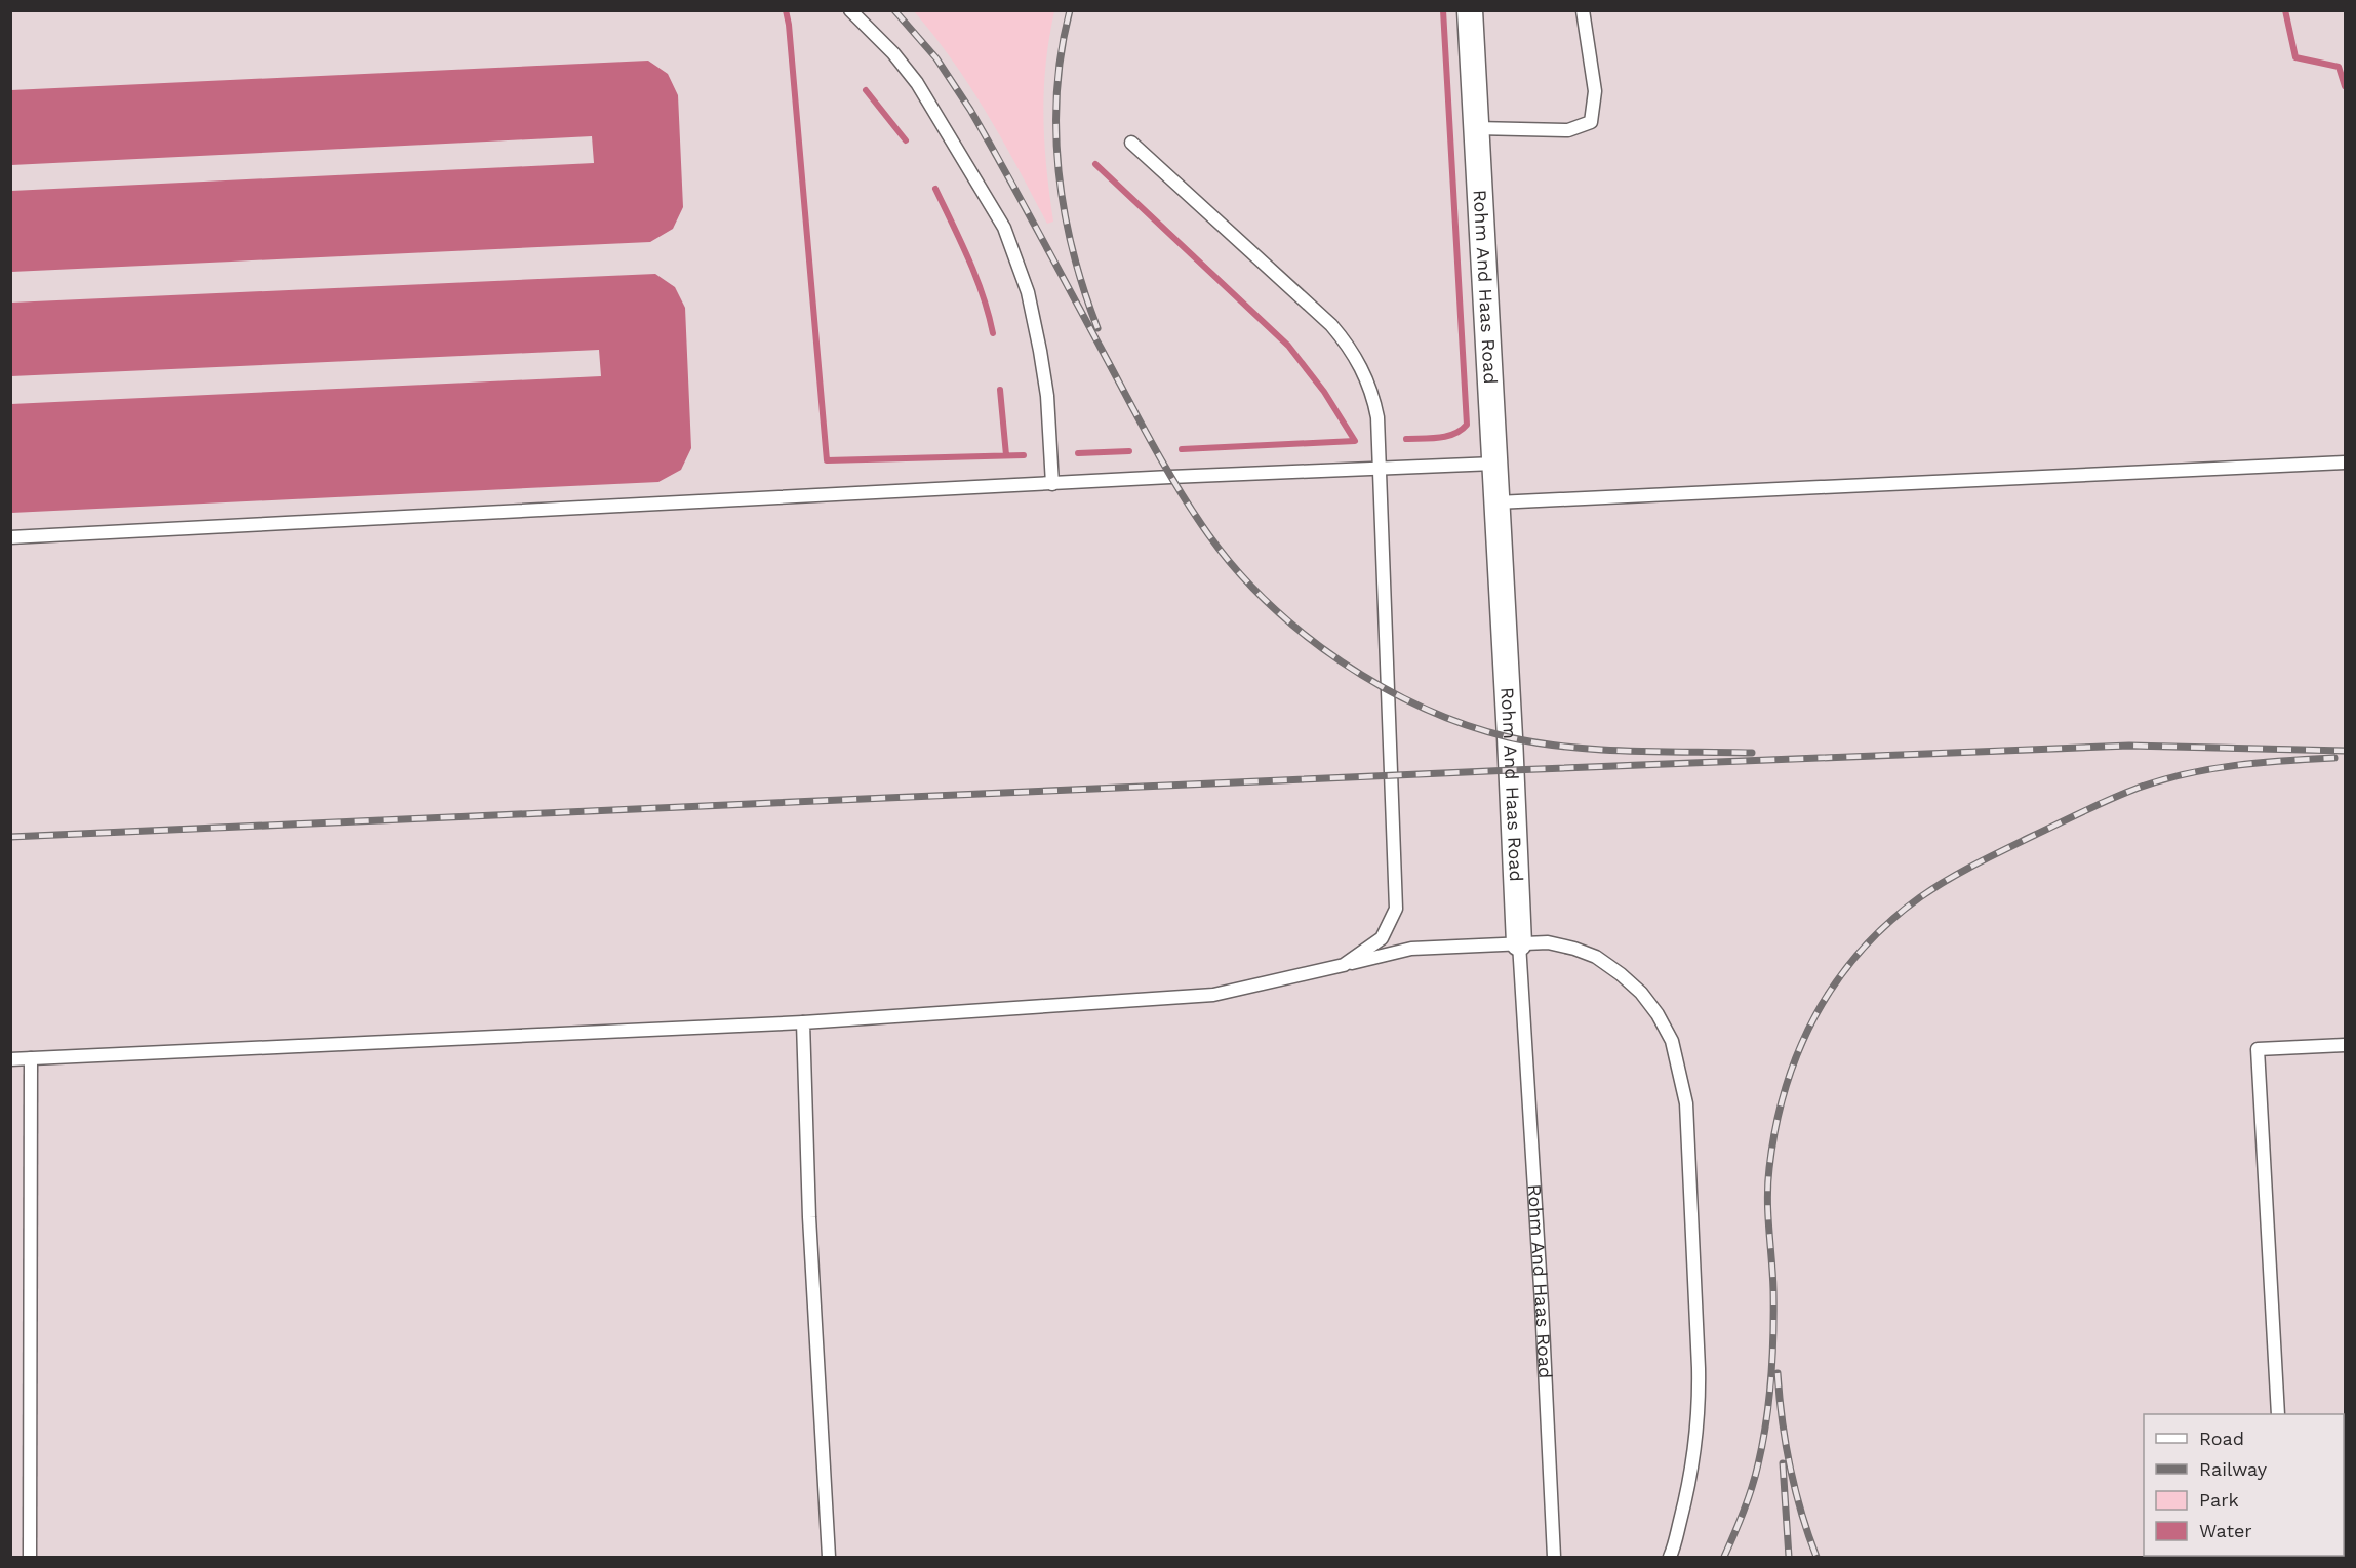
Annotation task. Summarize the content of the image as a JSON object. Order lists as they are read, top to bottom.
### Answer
{
  "streets": {
    "street": ["Rohm And Haas Road"]
  },
  "legend": [
    "Road",
    "Railway",
    "Park",
    "Water"
  ]
}
